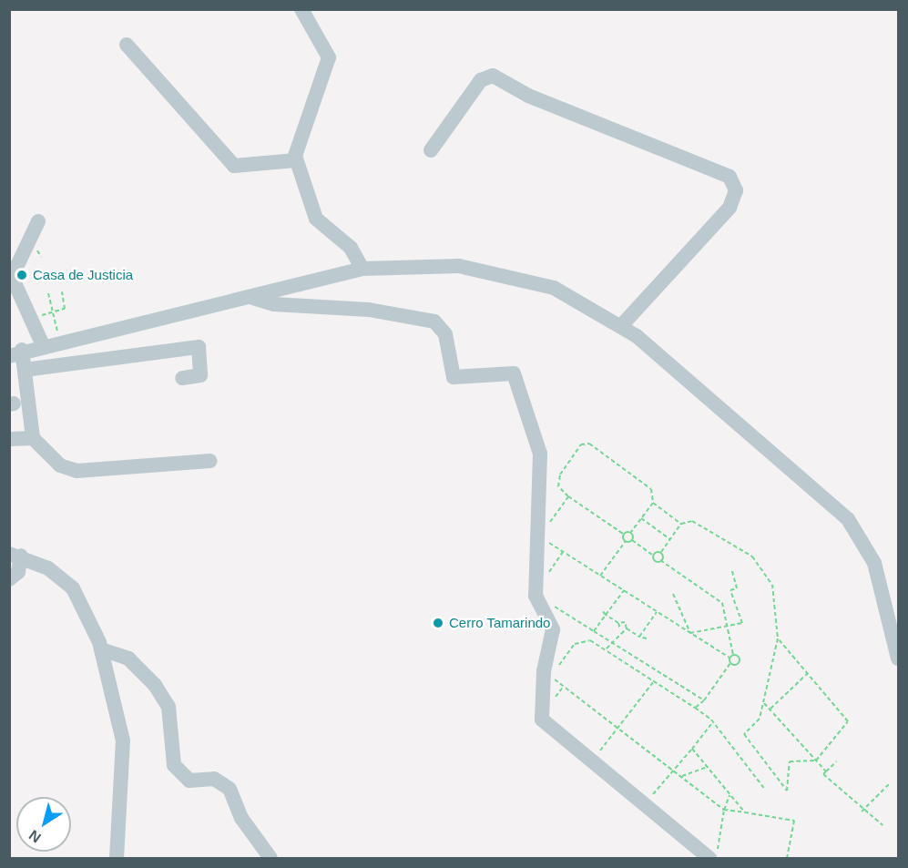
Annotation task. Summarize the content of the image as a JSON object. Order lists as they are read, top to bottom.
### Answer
{
  "places": ["Casa de Justicia", "Cerro Tamarindo"],
  "north": "bottom left"
}
